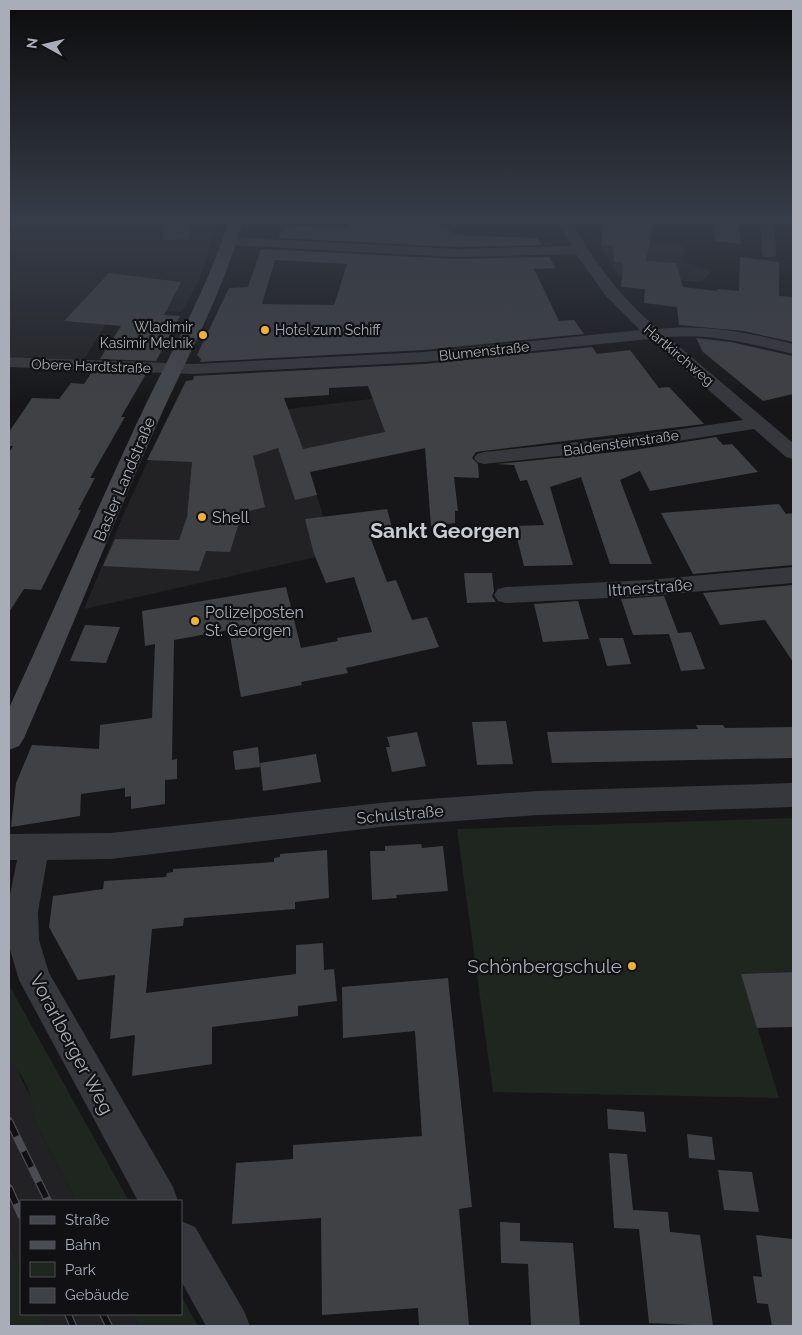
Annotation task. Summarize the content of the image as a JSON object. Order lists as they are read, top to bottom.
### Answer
{
  "streets": {
    "street": [
      "Blumenstraße",
      "Hartkirchweg",
      "Obere Hardtstraße",
      "Baldensteinstraße",
      "Basler Landstraße",
      "Ittnerstraße",
      "Schulstraße",
      "Vorarlberger Weg"
    ]
  },
  "crossings": [
    ["Blumenstraße", "Hartkirchweg"],
    ["Blumenstraße", "Obere Hardtstraße"],
    ["Blumenstraße", "Basler Landstraße"],
    ["Hartkirchweg", "Baldensteinstraße"],
    ["Obere Hardtstraße", "Basler Landstraße"],
    ["Schulstraße", "Vorarlberger Weg"]
  ],
  "districts": ["Sankt Georgen"],
  "places": [
    "Hotel zum Schiff",
    "Wladimir Kasimir Melnik",
    "Shell",
    "Polizeiposten St. Georgen",
    "Schönbergschule"
  ],
  "legend": [
    "Straße",
    "Bahn",
    "Park",
    "Gebäude"
  ],
  "north": "left"
}
